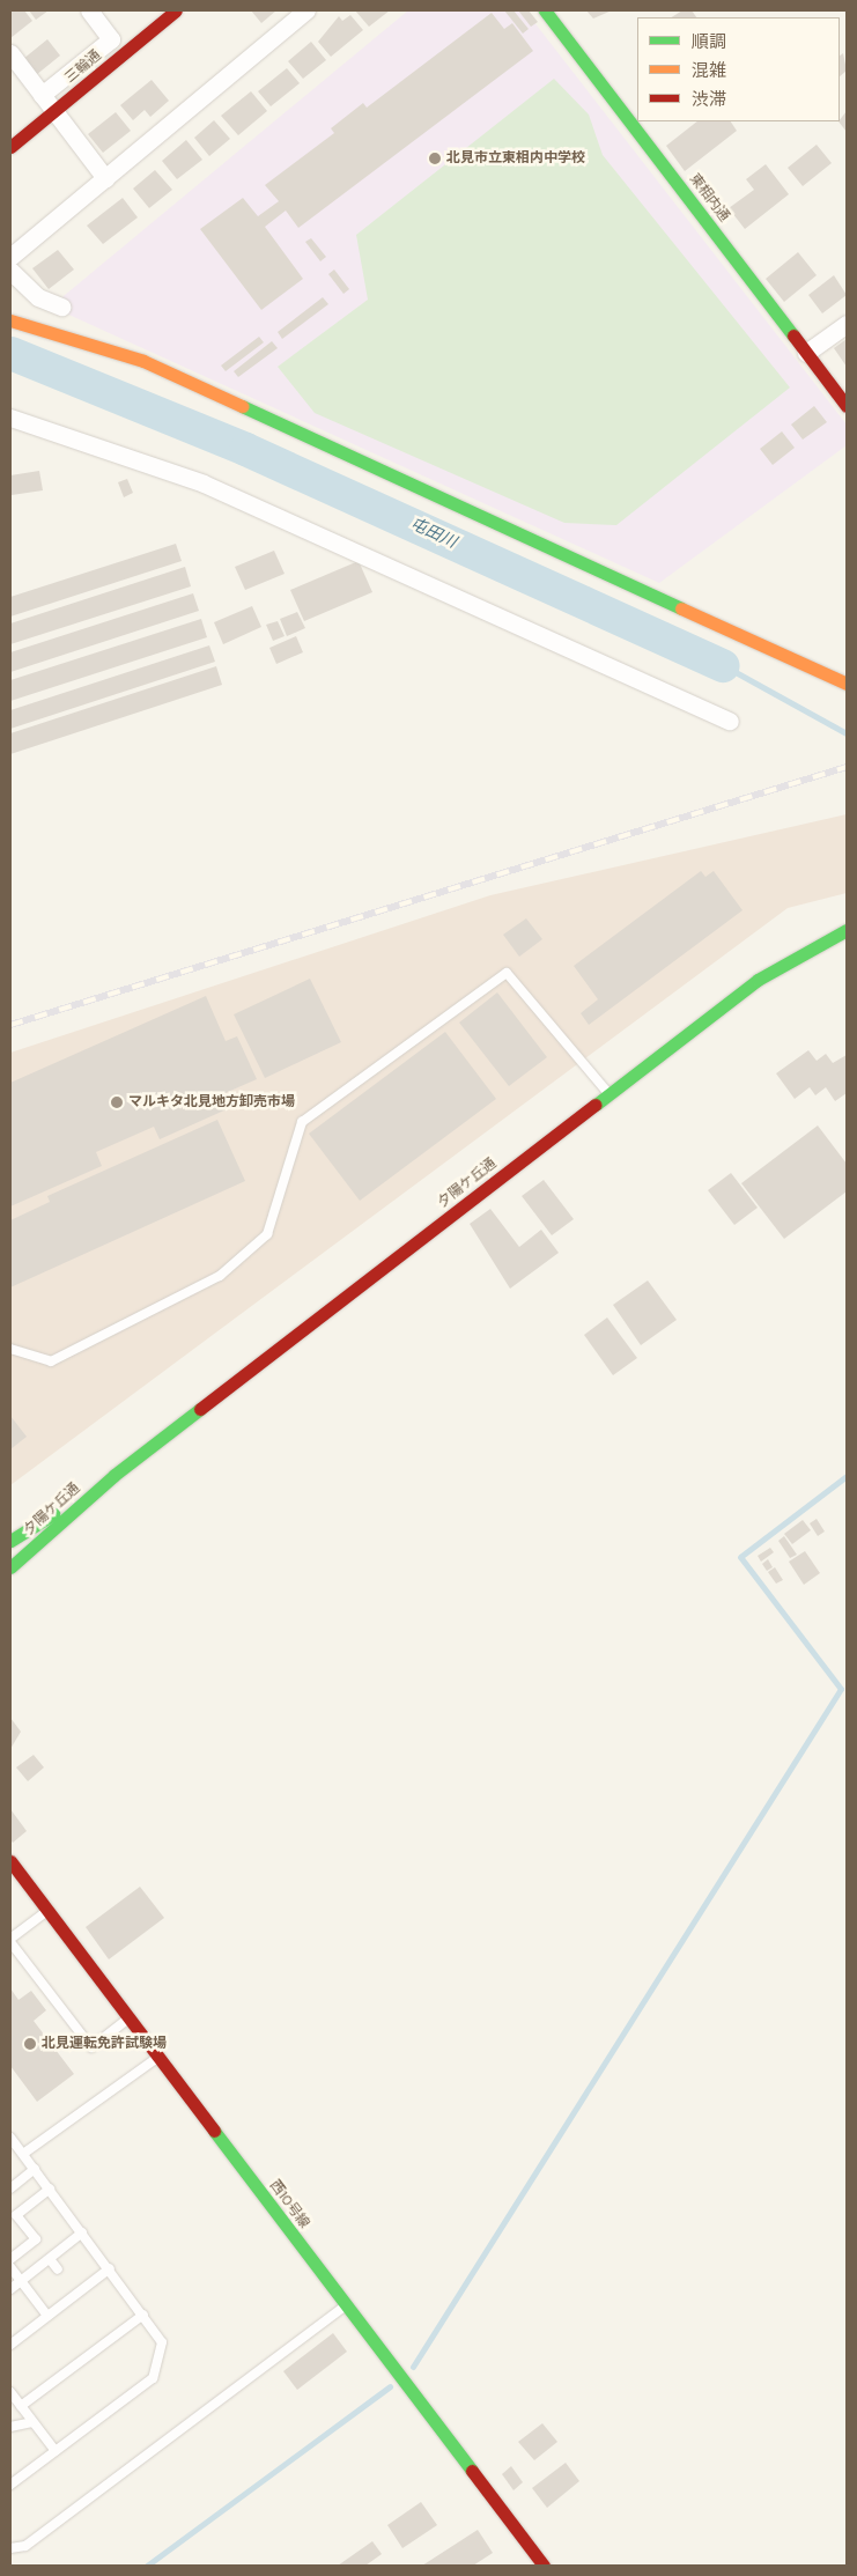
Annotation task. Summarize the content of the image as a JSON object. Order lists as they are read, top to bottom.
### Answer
{
  "streets": {
    "street": [
      "三輪通",
      "東相内通",
      "夕陽ケ丘通",
      "西10号線"
    ]
  },
  "water": ["屯田川"],
  "places": ["北見市立東相内中学校", "マルキタ北見地方卸売市場", "北見運転免許試験場"],
  "legend": ["順調", "混雑", "渋滞"]
}
